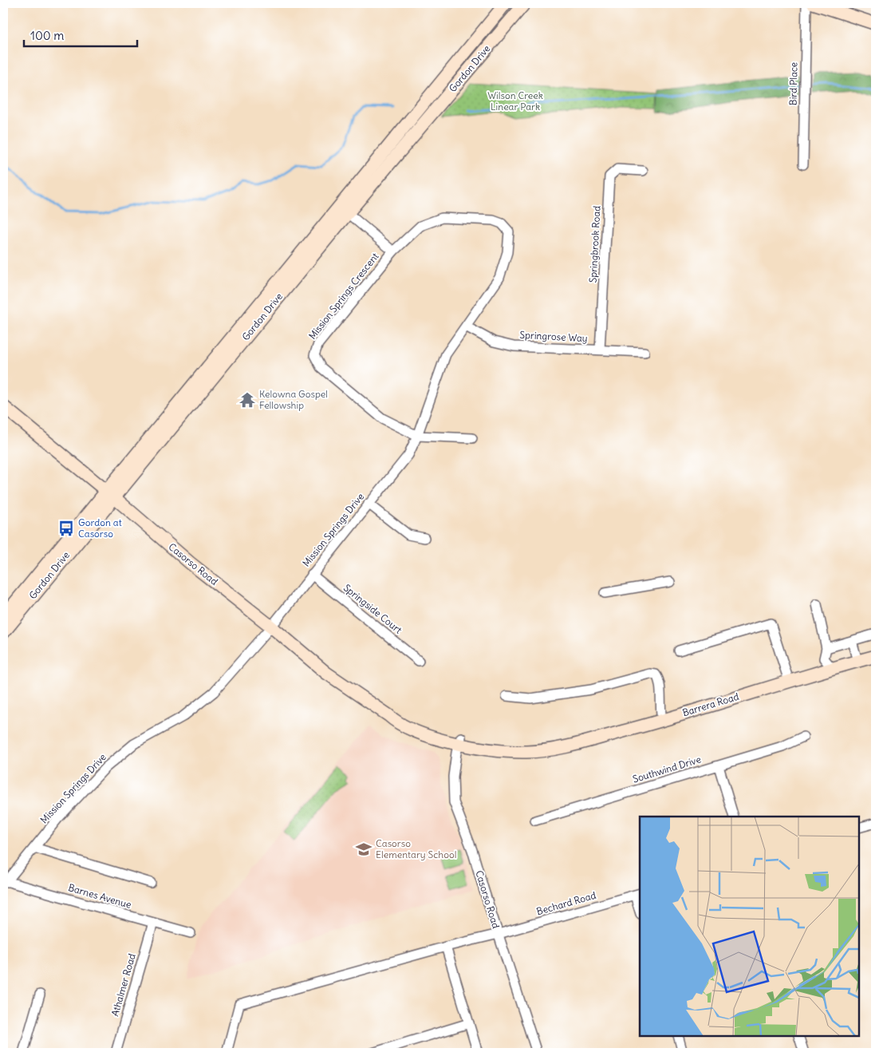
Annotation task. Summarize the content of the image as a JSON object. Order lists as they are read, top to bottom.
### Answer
{
  "streets": {
    "main road": ["Gordon Drive", "Casorso Road", "Barrera Road"],
    "street": [
      "Bird Place",
      "Springbrook Road",
      "Mission Springs Crescent",
      "Springrose Way",
      "Mission Springs Drive",
      "Springside Court",
      "Southwind Drive",
      "Barnes Avenue",
      "Bechard Road",
      "Athalmer Road"
    ]
  },
  "crossings": [
    ["Gordon Drive", "Mission Springs Crescent"],
    ["Gordon Drive", "Casorso Road"],
    ["Springbrook Road", "Springrose Way"],
    ["Mission Springs Crescent", "Mission Springs Drive"],
    ["Springrose Way", "Mission Springs Drive"],
    ["Mission Springs Drive", "Casorso Road"],
    ["Mission Springs Drive", "Springside Court"],
    ["Mission Springs Drive", "Barnes Avenue"],
    ["Casorso Road", "Barrera Road"],
    ["Casorso Road", "Bechard Road"],
    ["Barnes Avenue", "Athalmer Road"]
  ],
  "parks": ["Wilson Creek Linear Park"],
  "places": {
    "temple": ["Kelowna Gospel Fellowship"],
    "bus stop": ["Gordon at Casorso"],
    "school or university": ["Casorso Elementary School"]
  },
  "scale_bar": "100 m"
}
